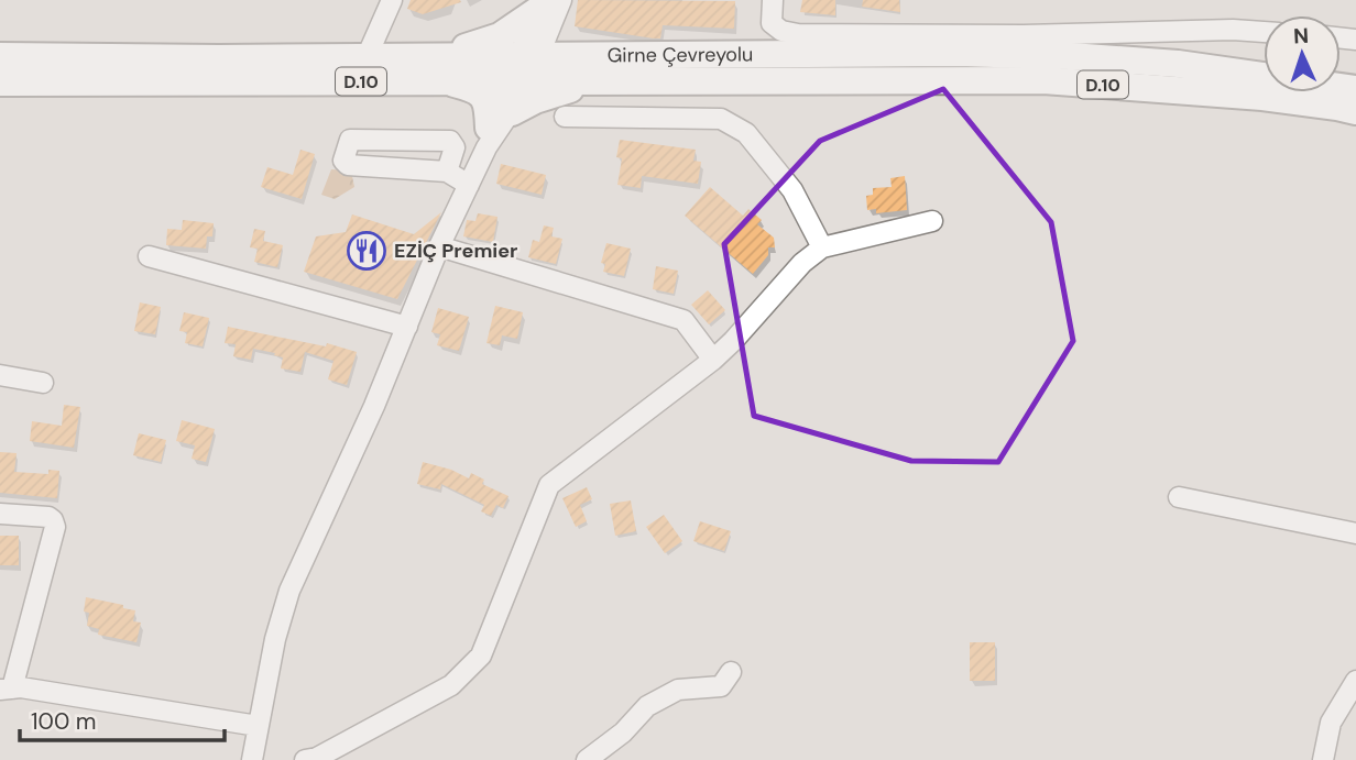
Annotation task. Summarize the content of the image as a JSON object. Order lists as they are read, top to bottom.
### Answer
{
  "streets": {
    "highway": ["Girne Çevreyolu", "D.10"]
  },
  "places": {
    "restaurant": ["EZİÇ Premier"]
  },
  "scale_bar": "100 m",
  "north": "top"
}
